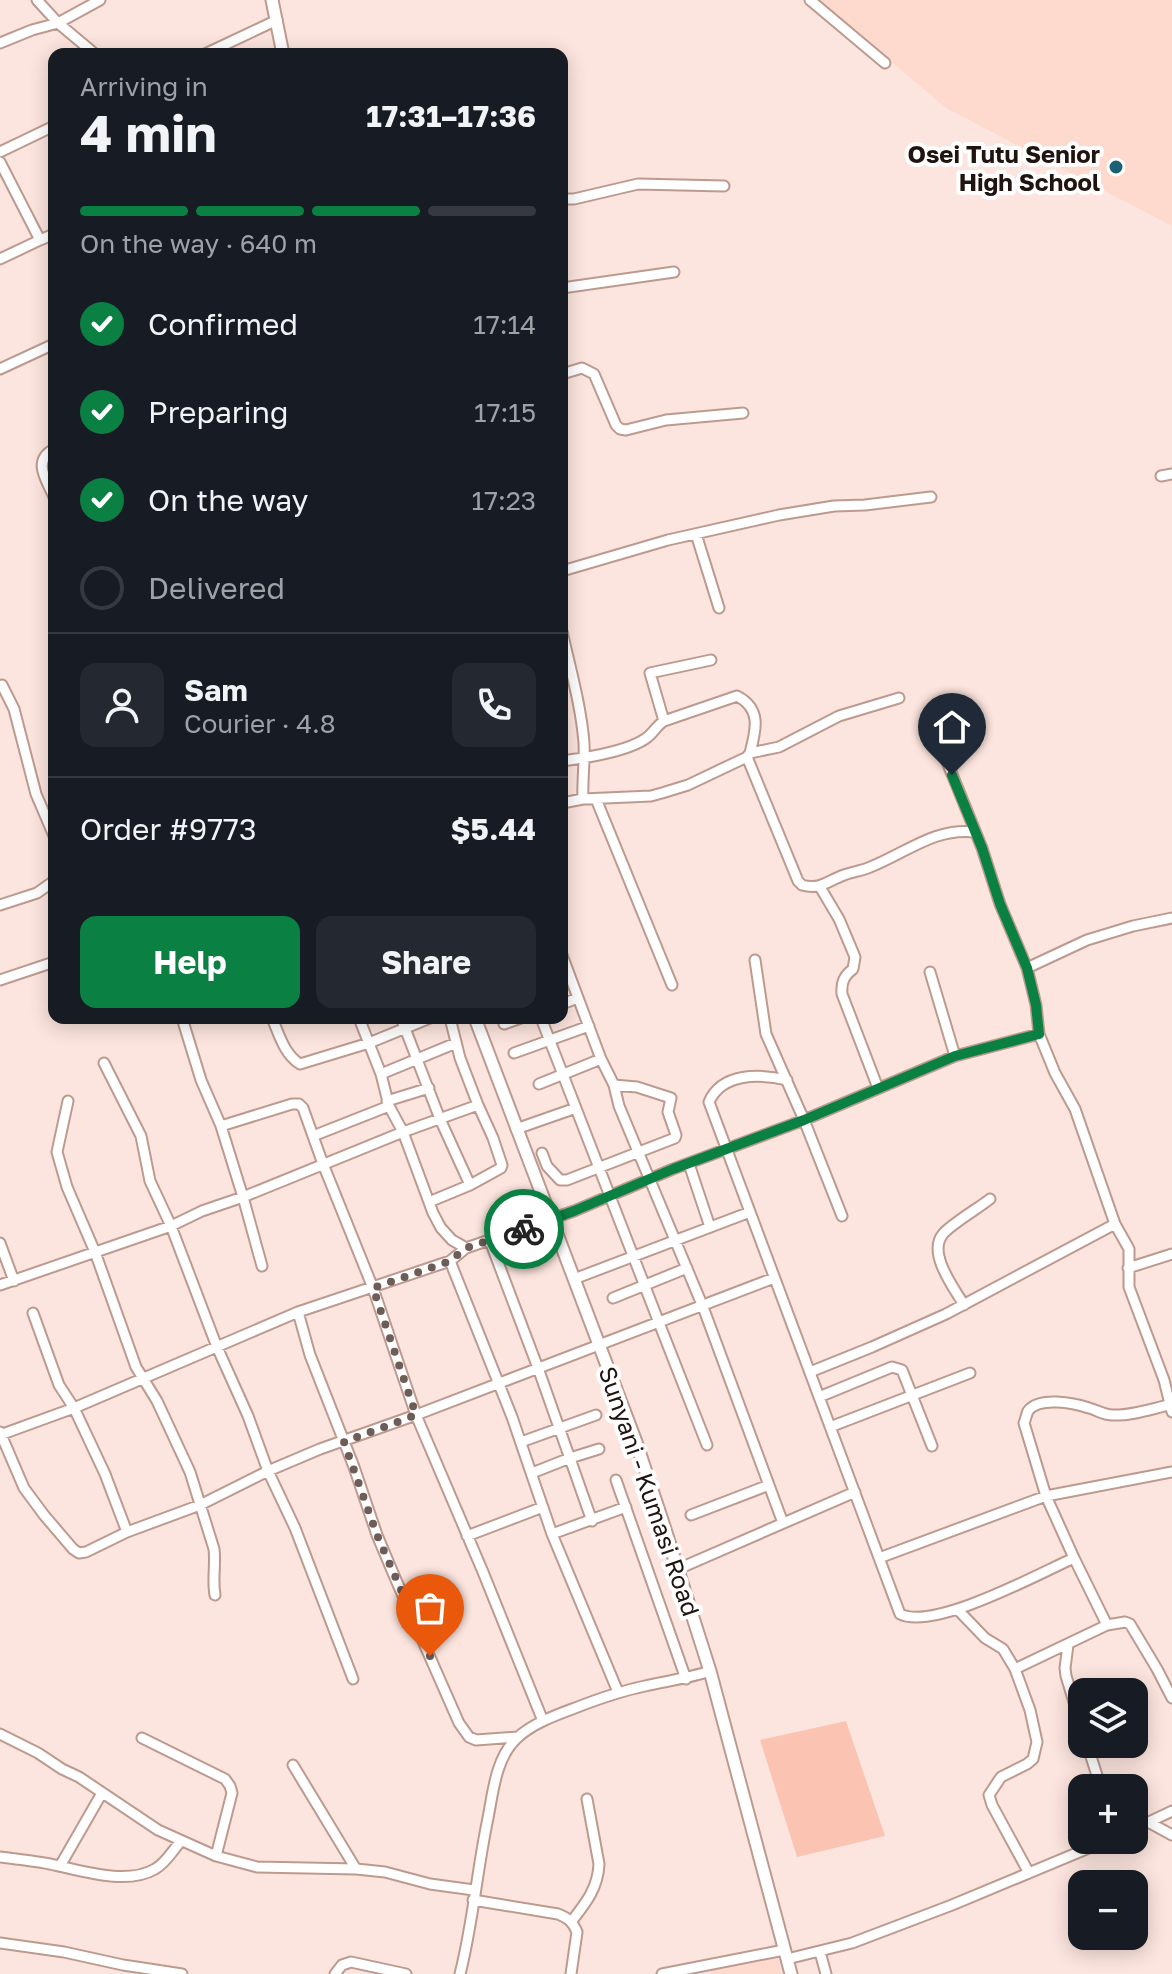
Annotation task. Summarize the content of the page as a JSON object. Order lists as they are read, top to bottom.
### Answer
{
  "streets": {
    "main road": ["Sunyani - Kumasi Road"]
  },
  "places": ["Osei Tutu Senior High School"],
  "page": {
    "heading": ["4 min", "Arriving in", "17:31–17:36"],
    "panel": [
      "Sam",
      "Courier · 4.8",
      "Order #9773",
      "$5.44"
    ],
    "bar": "On the way · 640 m",
    "list": [
      ["Confirmed", "17:14"],
      ["Preparing", "17:15"],
      ["On the way", "17:23"],
      "Delivered"
    ],
    "buttons": ["Help", "Share"],
    "map_buttons": ["+", "−"]
  }
}
